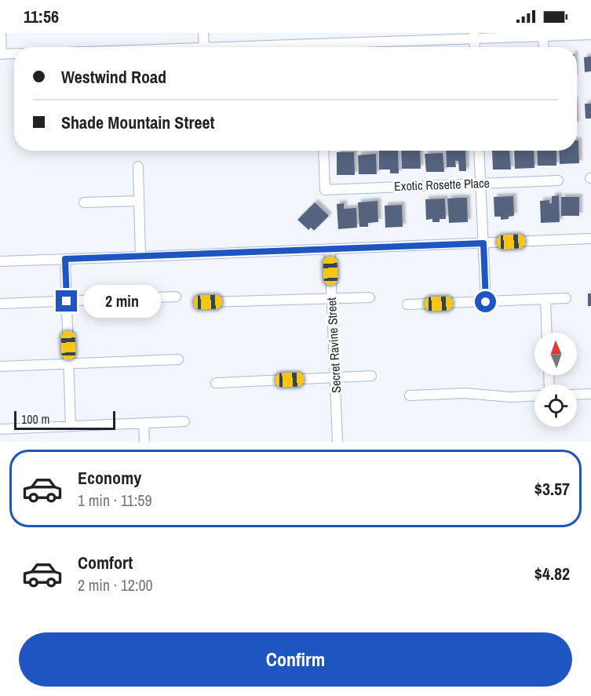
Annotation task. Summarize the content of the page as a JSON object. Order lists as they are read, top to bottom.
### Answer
{
  "streets": {
    "street": ["Exotic Rosette Place", "Secret Ravine Street"]
  },
  "scale_bar": "100 m",
  "north": "top",
  "page": {
    "status": "11:56",
    "banner": ["Westwind Road", "Shade Mountain Street"],
    "bubble": "2 min",
    "scale": "100 m",
    "list": [
      {
        "name": "Economy",
        "note": "1 min · 11:59",
        "value": "$3.57"
      },
      {
        "name": "Comfort",
        "note": "2 min · 12:00",
        "value": "$4.82"
      }
    ],
    "buttons": "Confirm"
  }
}
